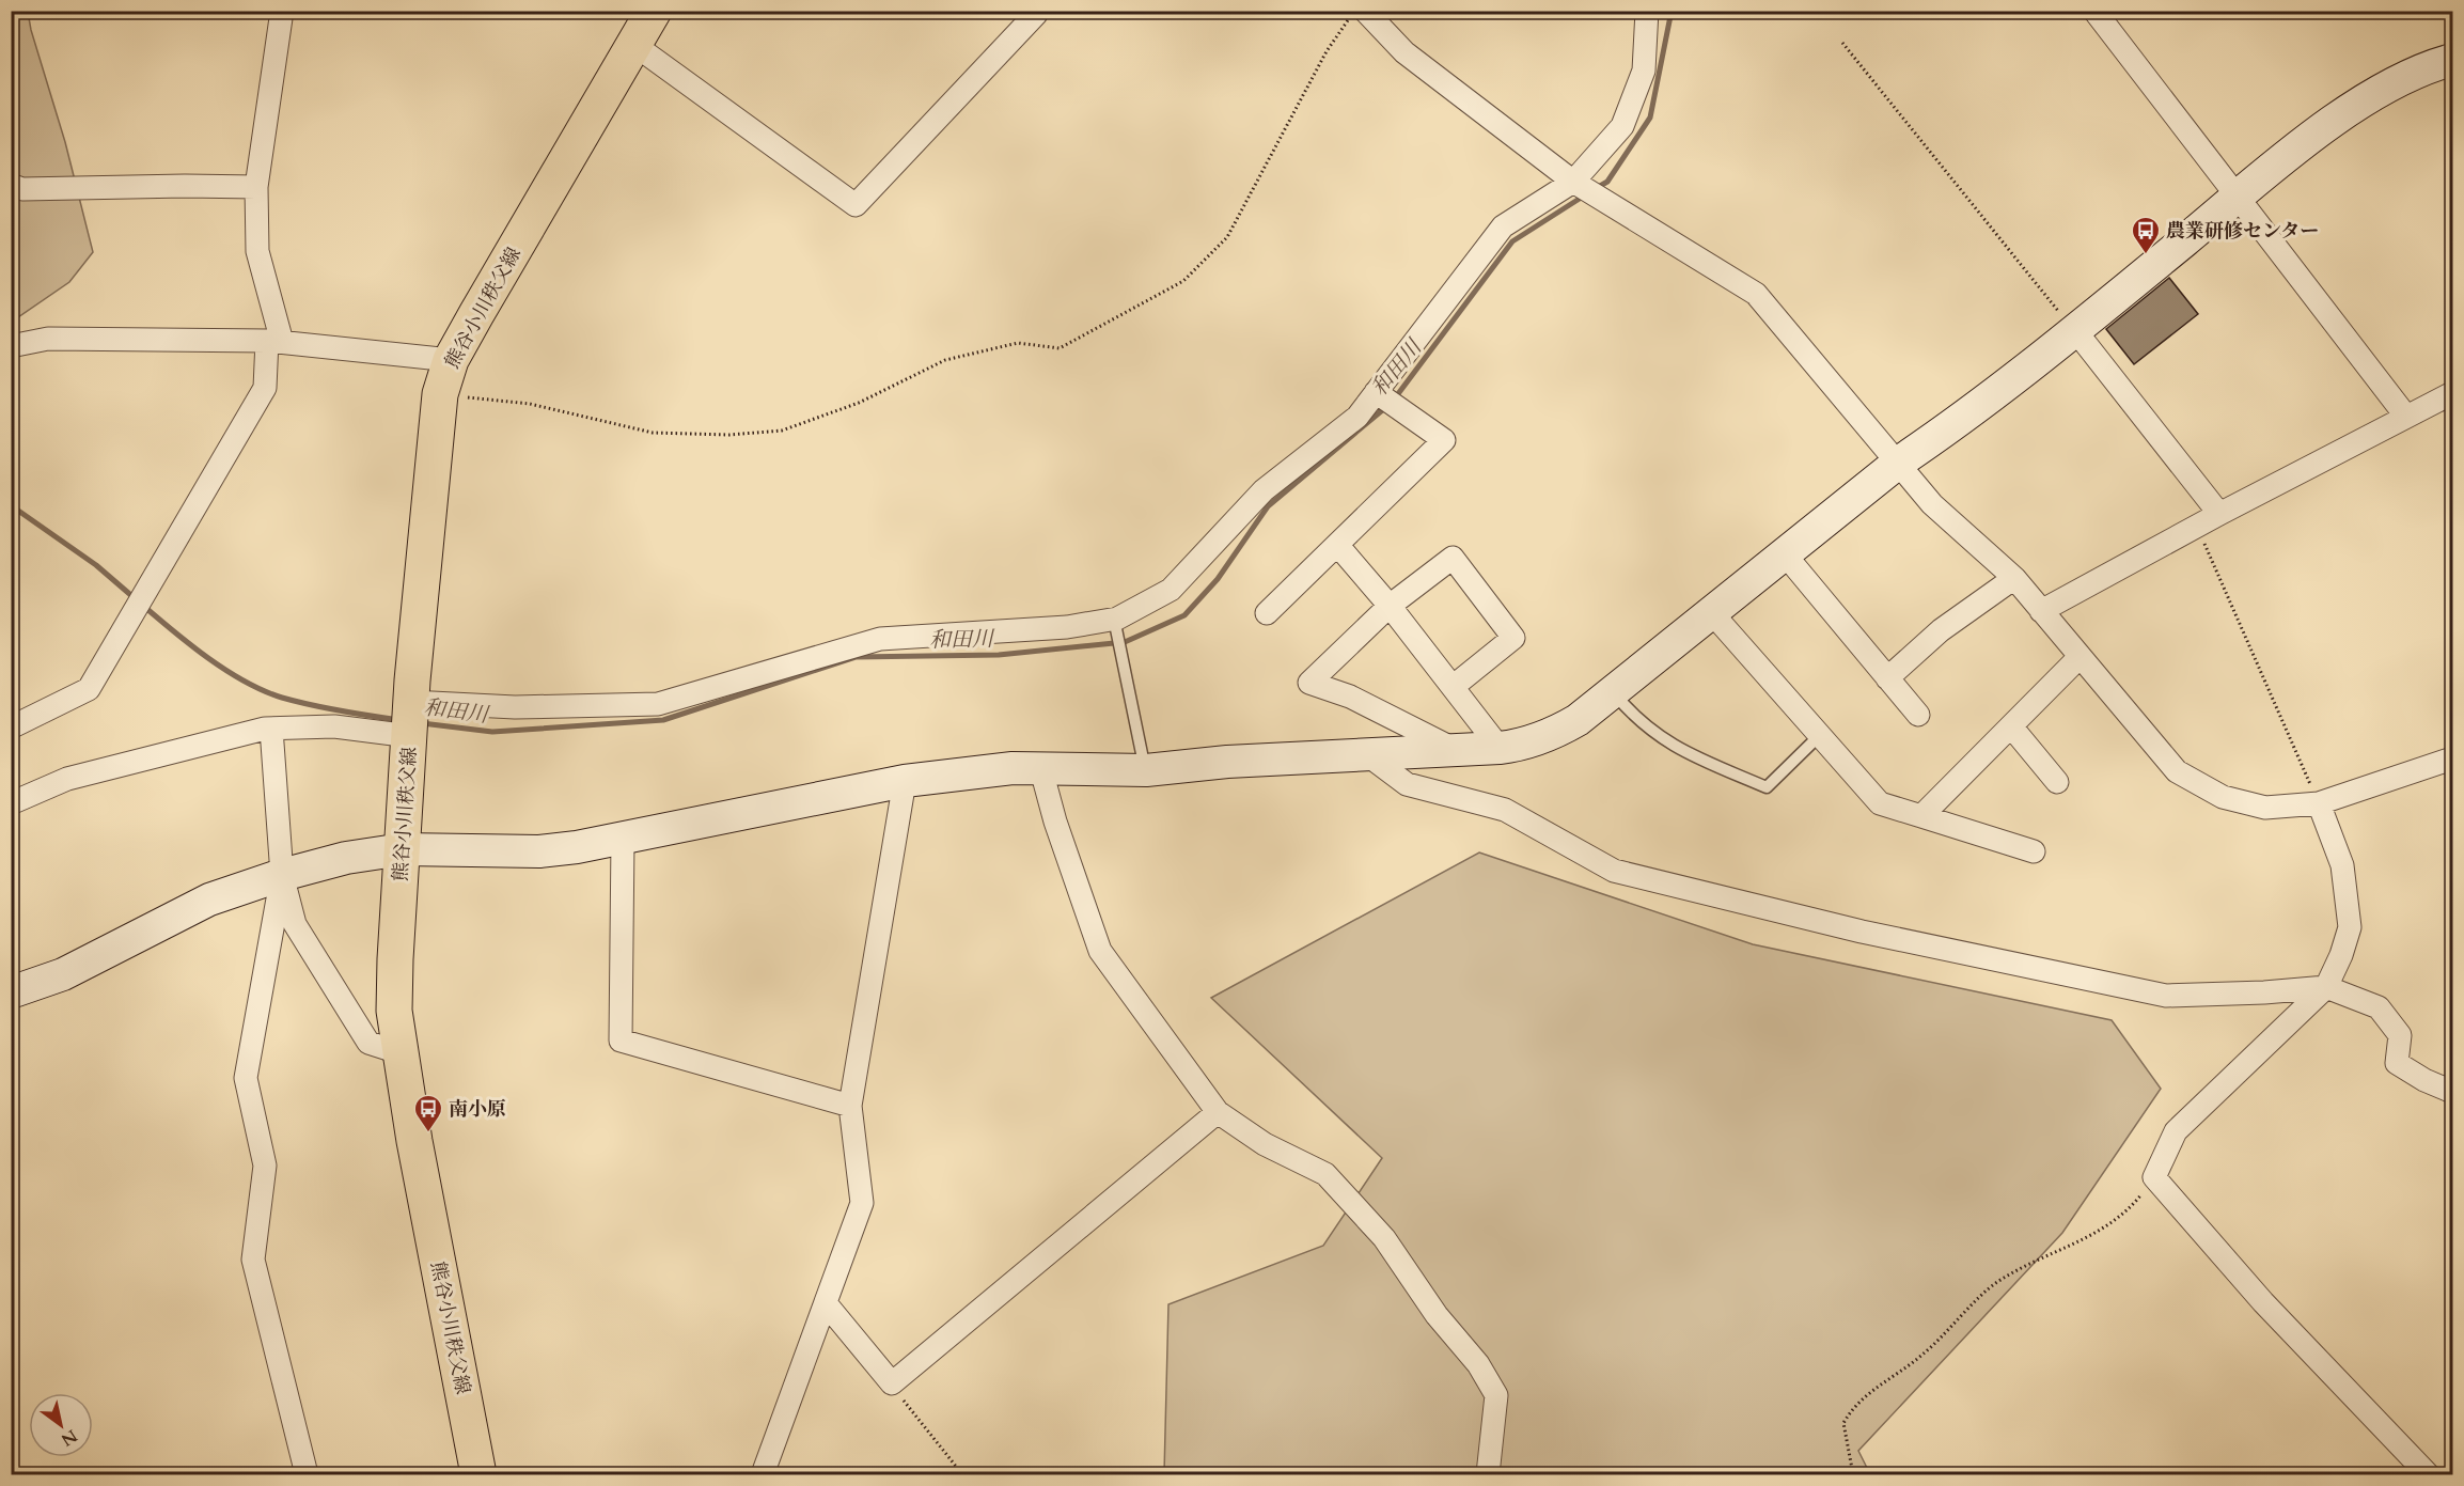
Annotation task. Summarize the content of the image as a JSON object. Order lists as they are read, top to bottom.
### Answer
{
  "streets": {
    "main road": ["熊谷小川秩父線"]
  },
  "water": ["和田川"],
  "places": {
    "bus stop": ["農業研修センター", "南小原"]
  },
  "north": "bottom right"
}
